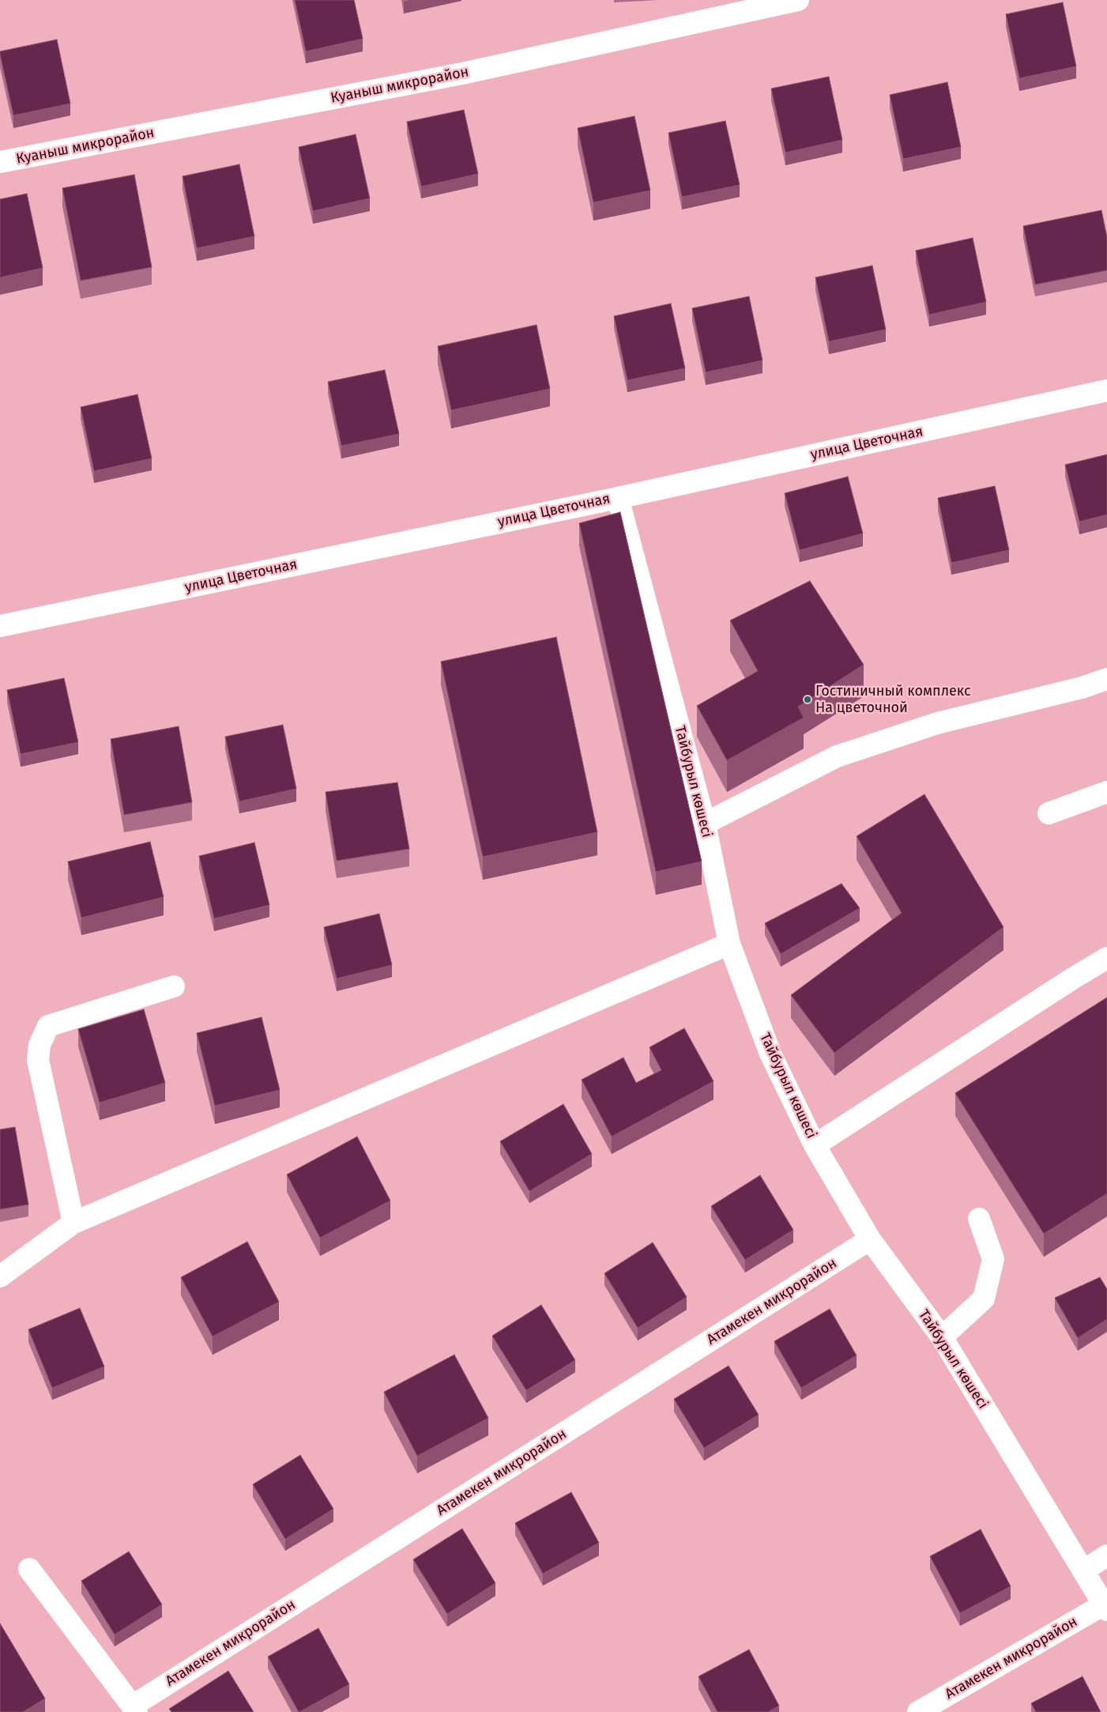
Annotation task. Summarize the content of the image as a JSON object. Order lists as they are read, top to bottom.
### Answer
{
  "streets": {
    "street": [
      "Куаныш микрорайон",
      "улица Цветочная",
      "Тайбурыл көшесі",
      "Атамекен микрорайон"
    ]
  },
  "crossings": [
    ["улица Цветочная", "Тайбурыл көшесі"],
    ["Тайбурыл көшесі", "Атамекен микрорайон"]
  ],
  "places": ["Гостиничный комплекс На цветочной"]
}
